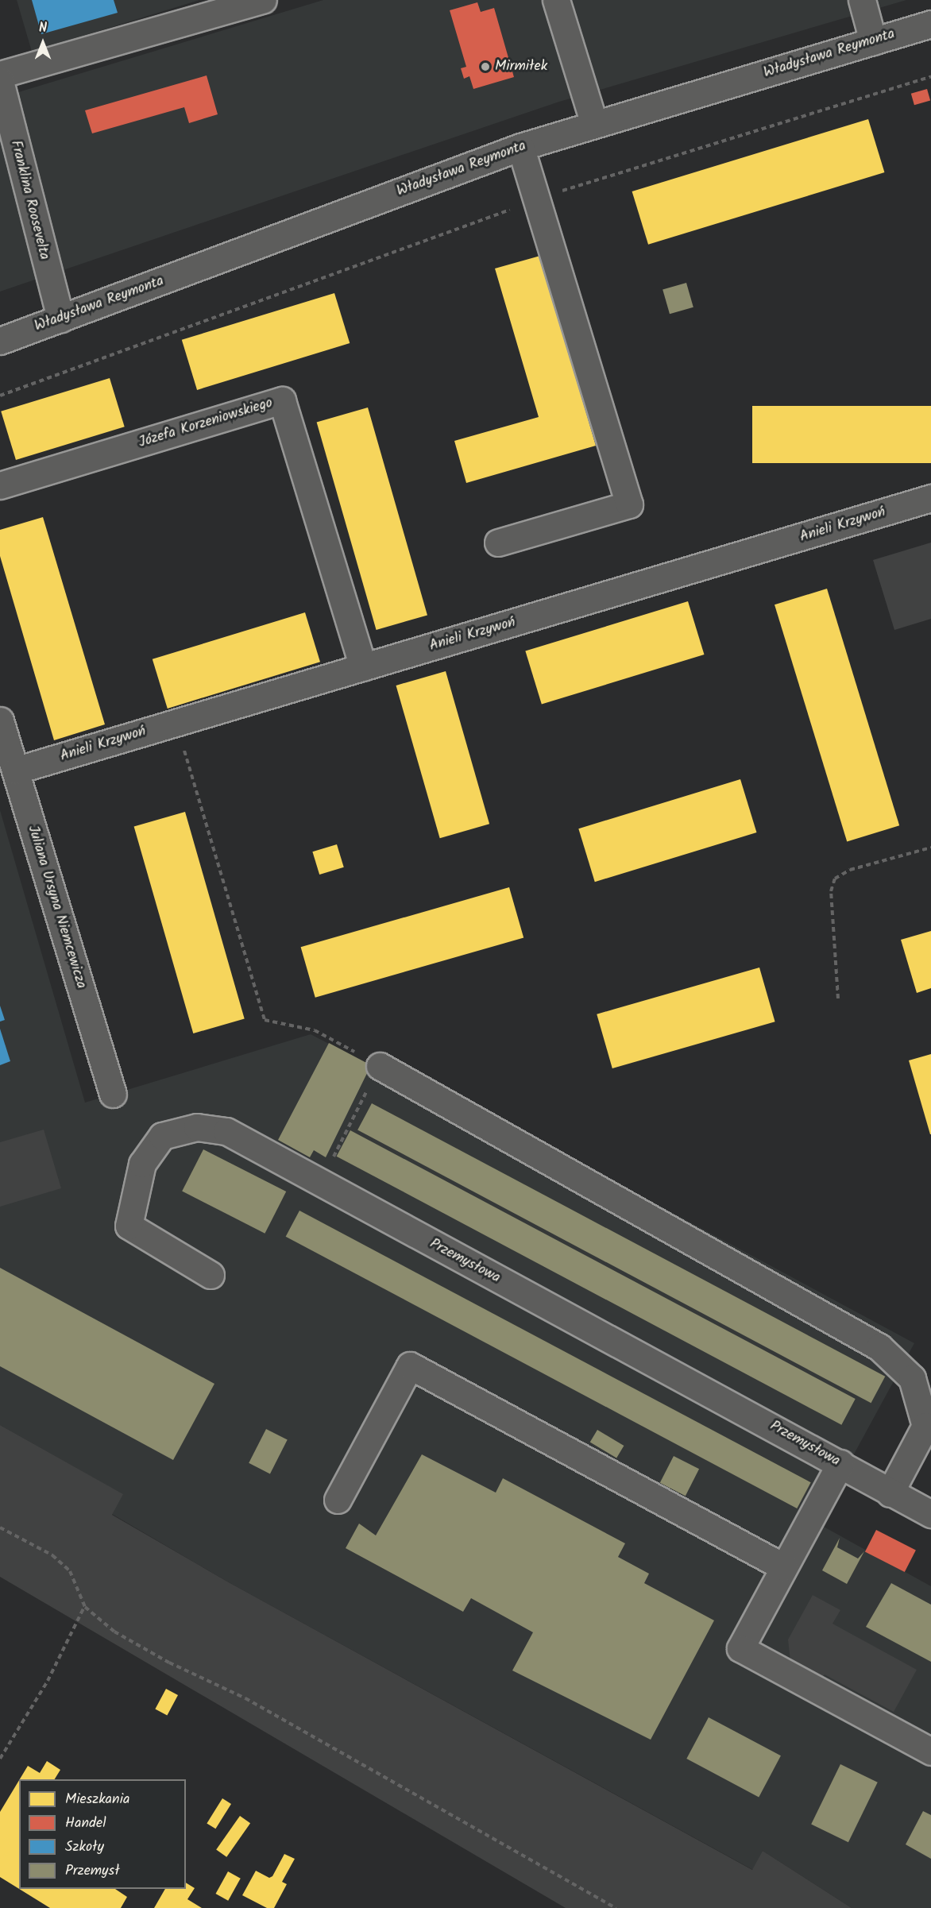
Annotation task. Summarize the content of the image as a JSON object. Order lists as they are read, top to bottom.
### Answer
{
  "streets": {
    "street": [
      "Władysława Reymonta",
      "Franklina Roosevelta",
      "Józefa Korzeniowskiego",
      "Anieli Krzywoń",
      "Juliana Ursyna Niemcewicza",
      "Przemysłowa"
    ]
  },
  "crossings": [
    ["Władysława Reymonta", "Franklina Roosevelta"],
    ["Józefa Korzeniowskiego", "Anieli Krzywoń"],
    ["Anieli Krzywoń", "Juliana Ursyna Niemcewicza"]
  ],
  "places": ["Mirmiłek"],
  "legend": [
    "Mieszkania",
    "Handel",
    "Szkoły",
    "Przemysł"
  ],
  "north": "top"
}
